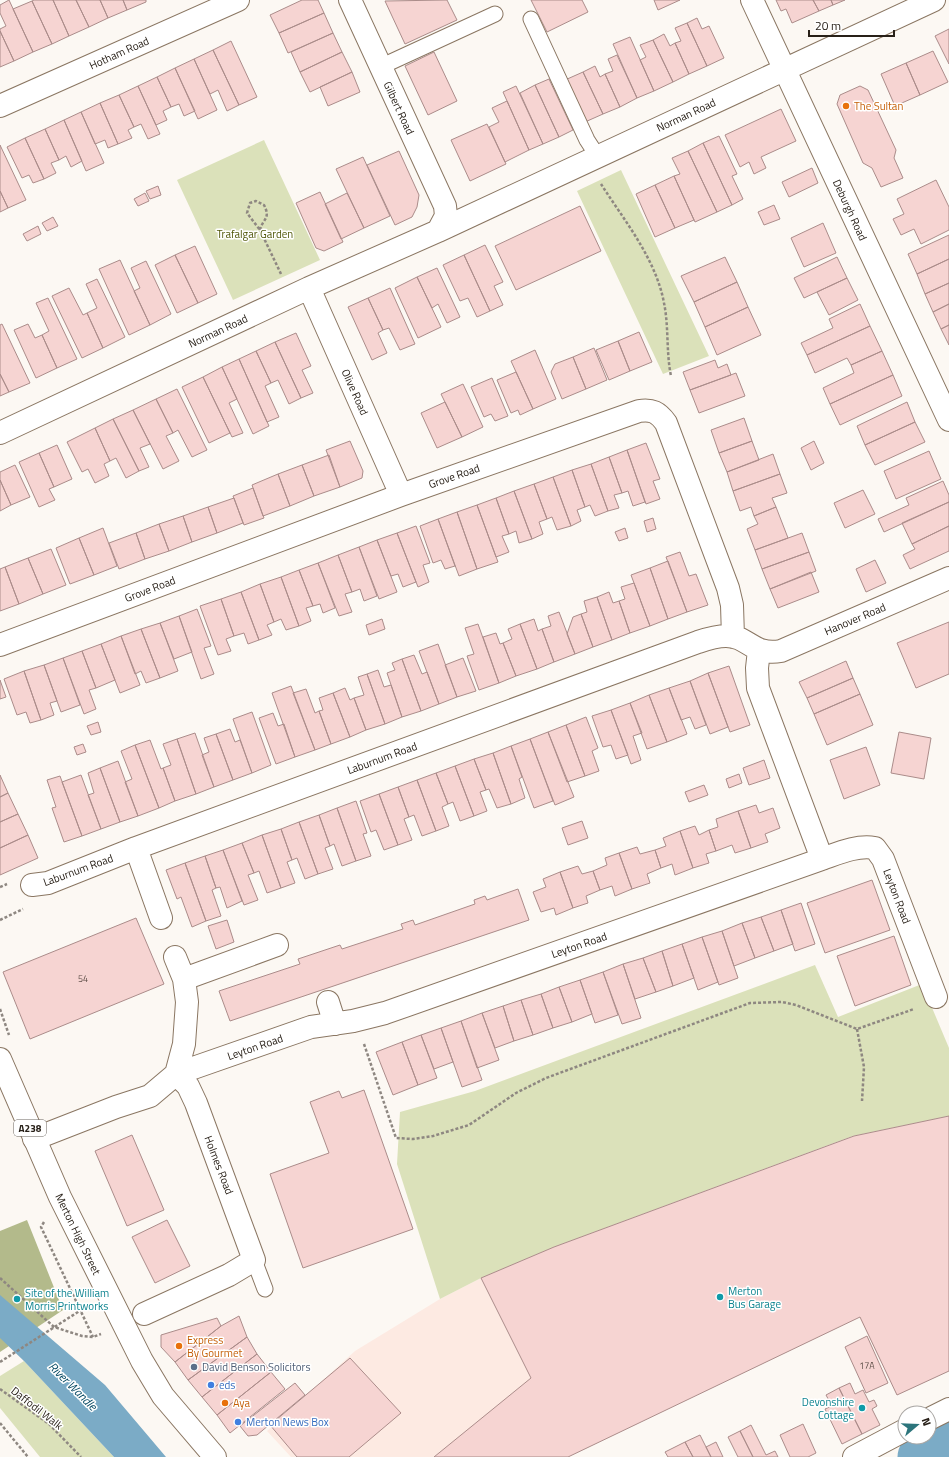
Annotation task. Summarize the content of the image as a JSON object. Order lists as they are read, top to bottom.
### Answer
{
  "streets": {
    "street": [
      "Hotham Road",
      "Gilbert Road",
      "Norman Road",
      "Deburgh Road",
      "Olive Road",
      "Grove Road",
      "Hanover Road",
      "Laburnum Road",
      "Leyton Road",
      "A238",
      "Holmes Road",
      "Merton High Street"
    ],
    "path": ["Daffodil Walk"]
  },
  "crossings": [
    ["Gilbert Road", "Norman Road"],
    ["Norman Road", "Deburgh Road"],
    ["Norman Road", "Olive Road"],
    ["Olive Road", "Grove Road"],
    ["Grove Road", "Laburnum Road"],
    ["Leyton Road", "Holmes Road"]
  ],
  "water": ["River Wandle"],
  "parks": ["Trafalgar Garden"],
  "places": [
    "The Sultan",
    "Merton Bus Garage",
    "Site of the William Morris Printworks",
    "Express By Gourmet",
    "David Benson Solicitors",
    "eds",
    "Aya",
    "Devonshire Cottage",
    "Merton News Box"
  ],
  "house_numbers": ["54", "17A"],
  "scale_bar": "20 m",
  "north": "right"
}
